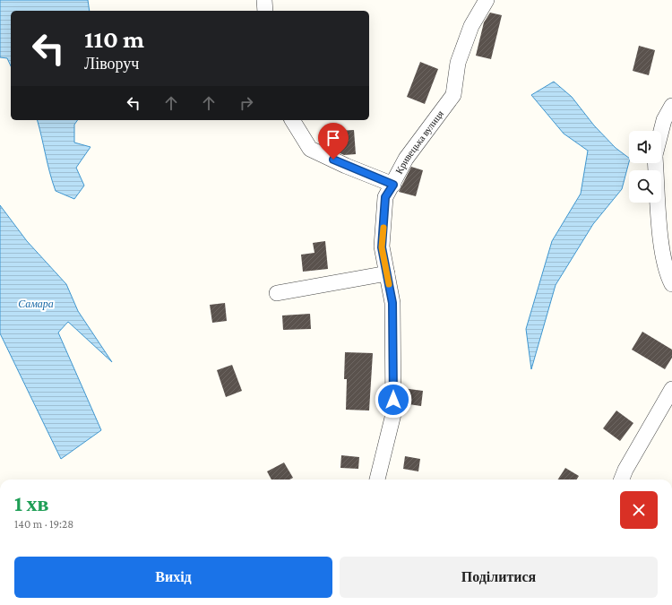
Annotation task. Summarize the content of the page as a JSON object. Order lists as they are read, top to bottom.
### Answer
{
  "streets": {
    "street": ["Кривецька вулиця"]
  },
  "water": ["Самара"],
  "page": {
    "turn": ["110 m", "Ліворуч"],
    "heading": ["1 хв", "140 m · 19:28"],
    "buttons": ["Вихід", "Поділитися"]
  }
}
